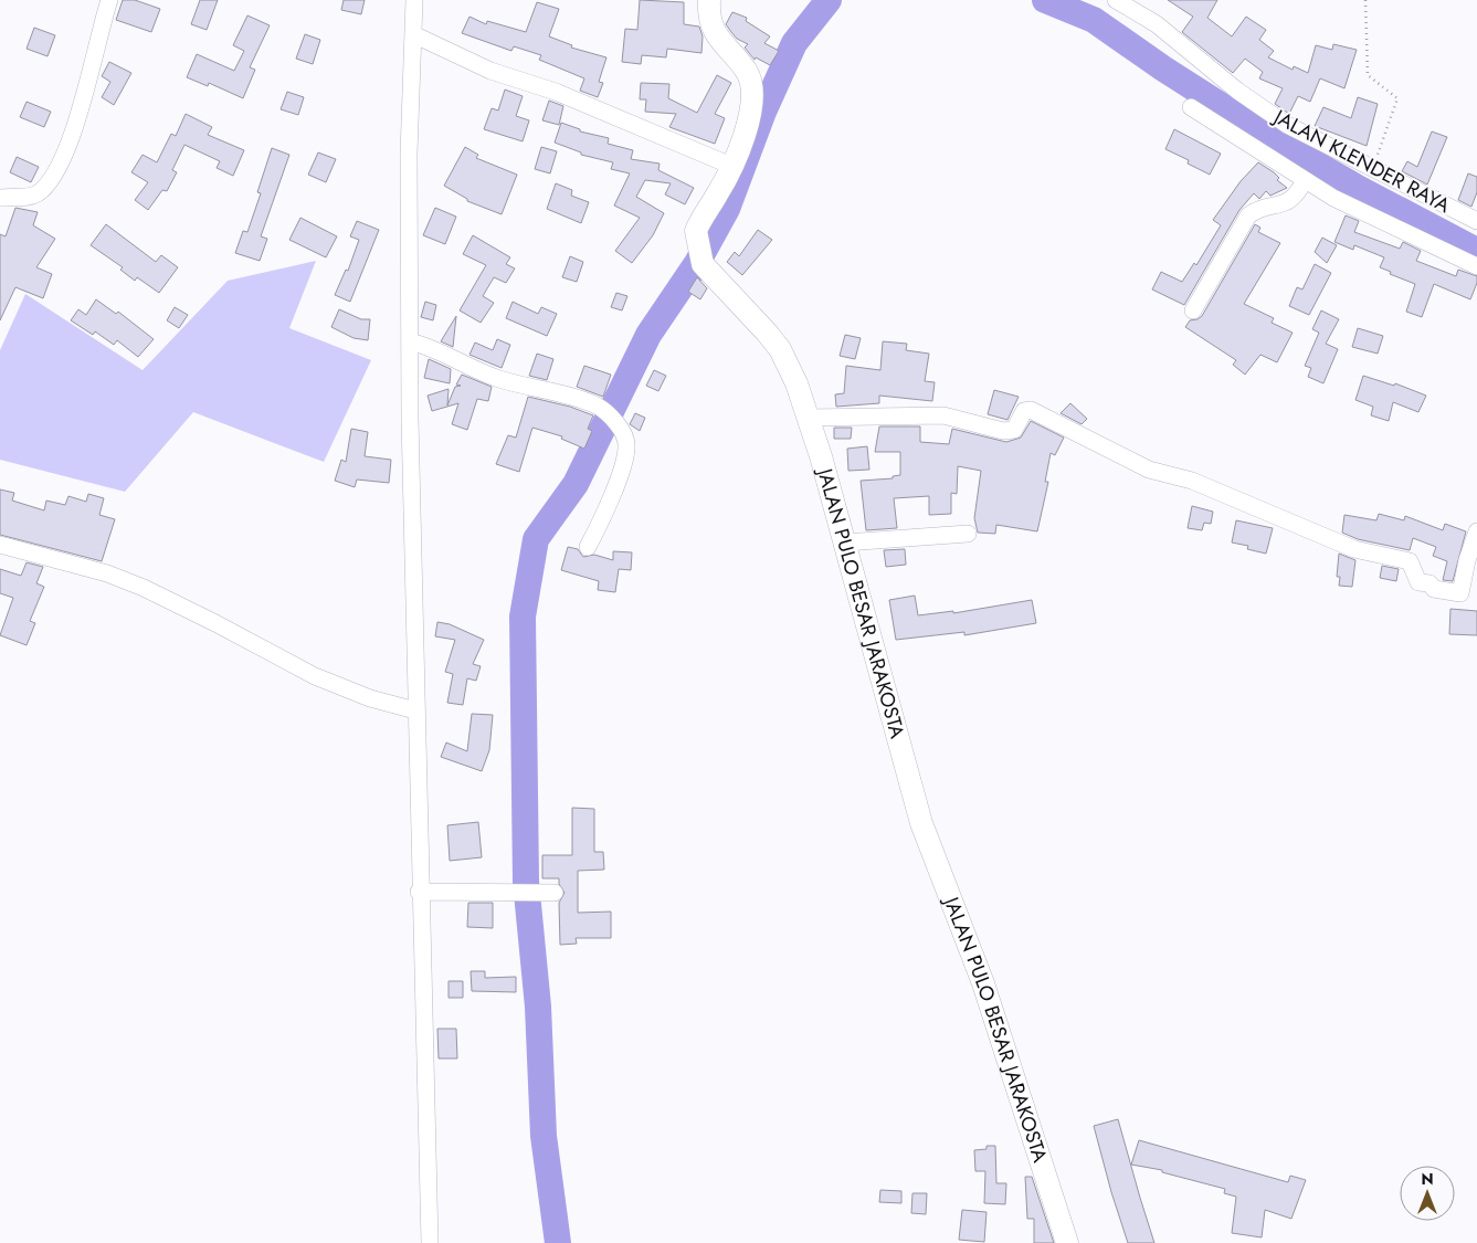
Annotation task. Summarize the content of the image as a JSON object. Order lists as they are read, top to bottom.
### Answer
{
  "streets": {
    "street": ["JALAN KLENDER RAYA", "JALAN PULO BESAR JARAKOSTA"]
  },
  "north": "top"
}
